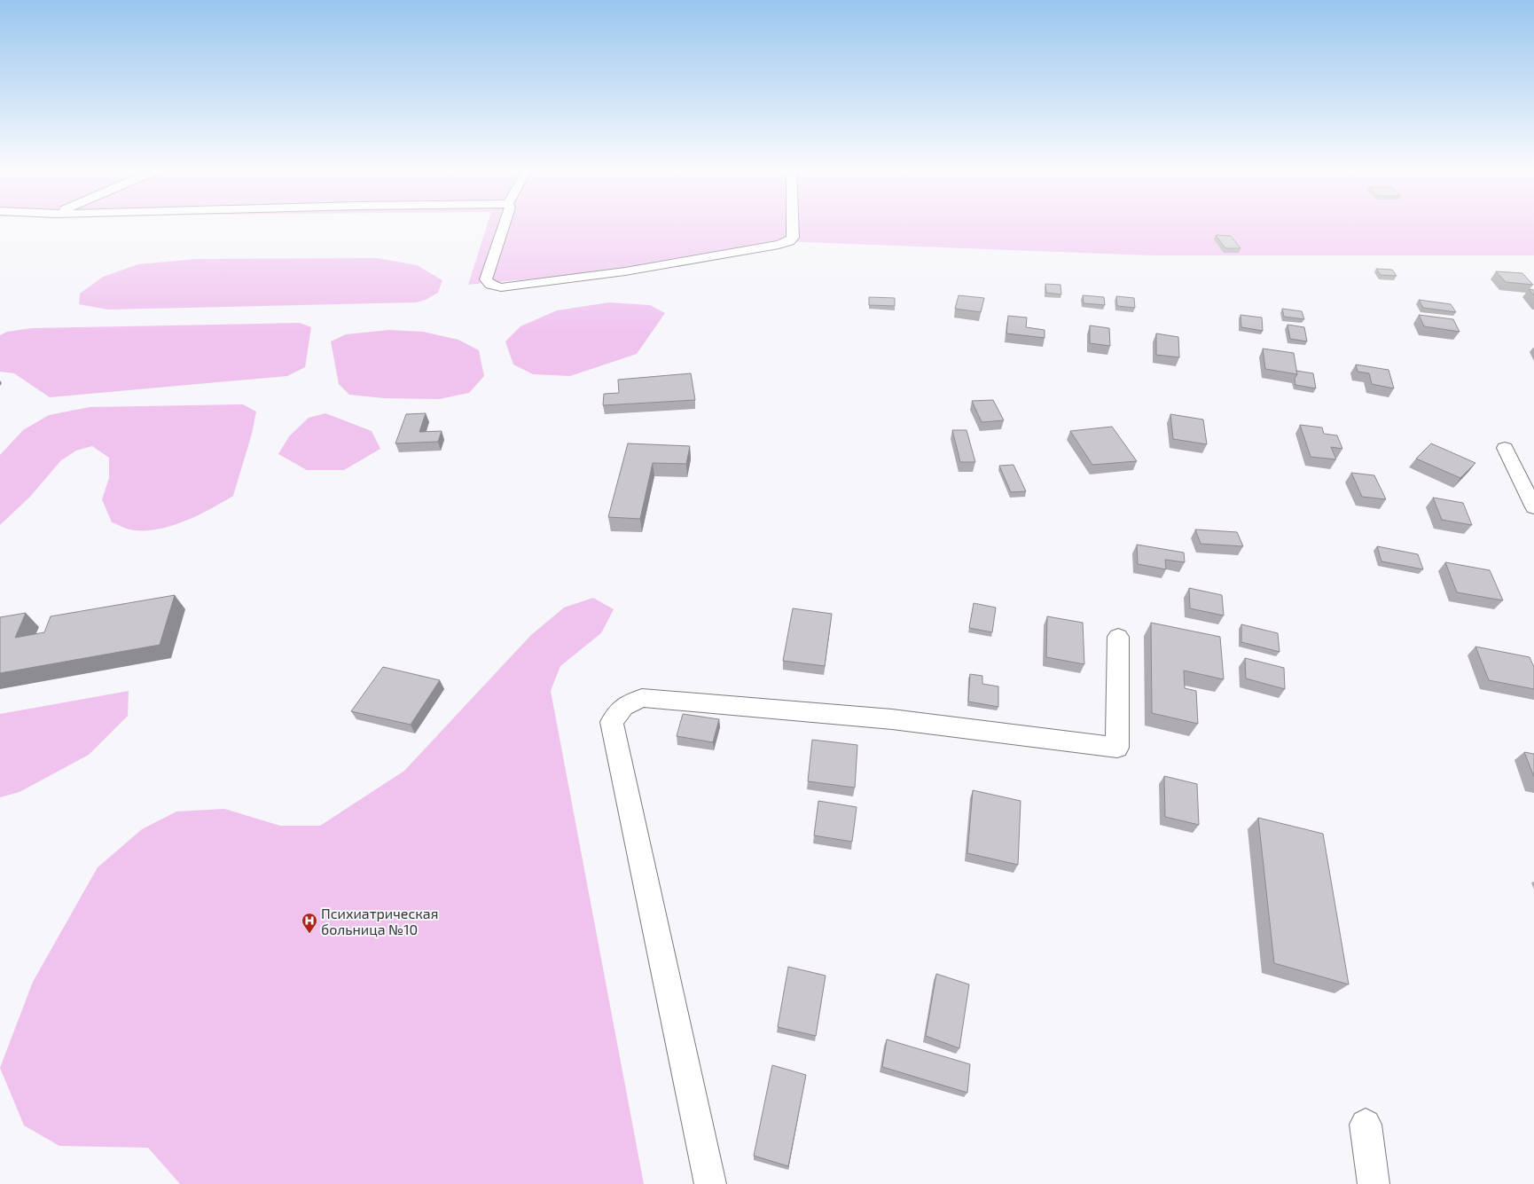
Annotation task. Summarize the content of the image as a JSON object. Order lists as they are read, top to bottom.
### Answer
{
  "places": {
    "hospital": ["Психиатрическая больница №10"]
  }
}
